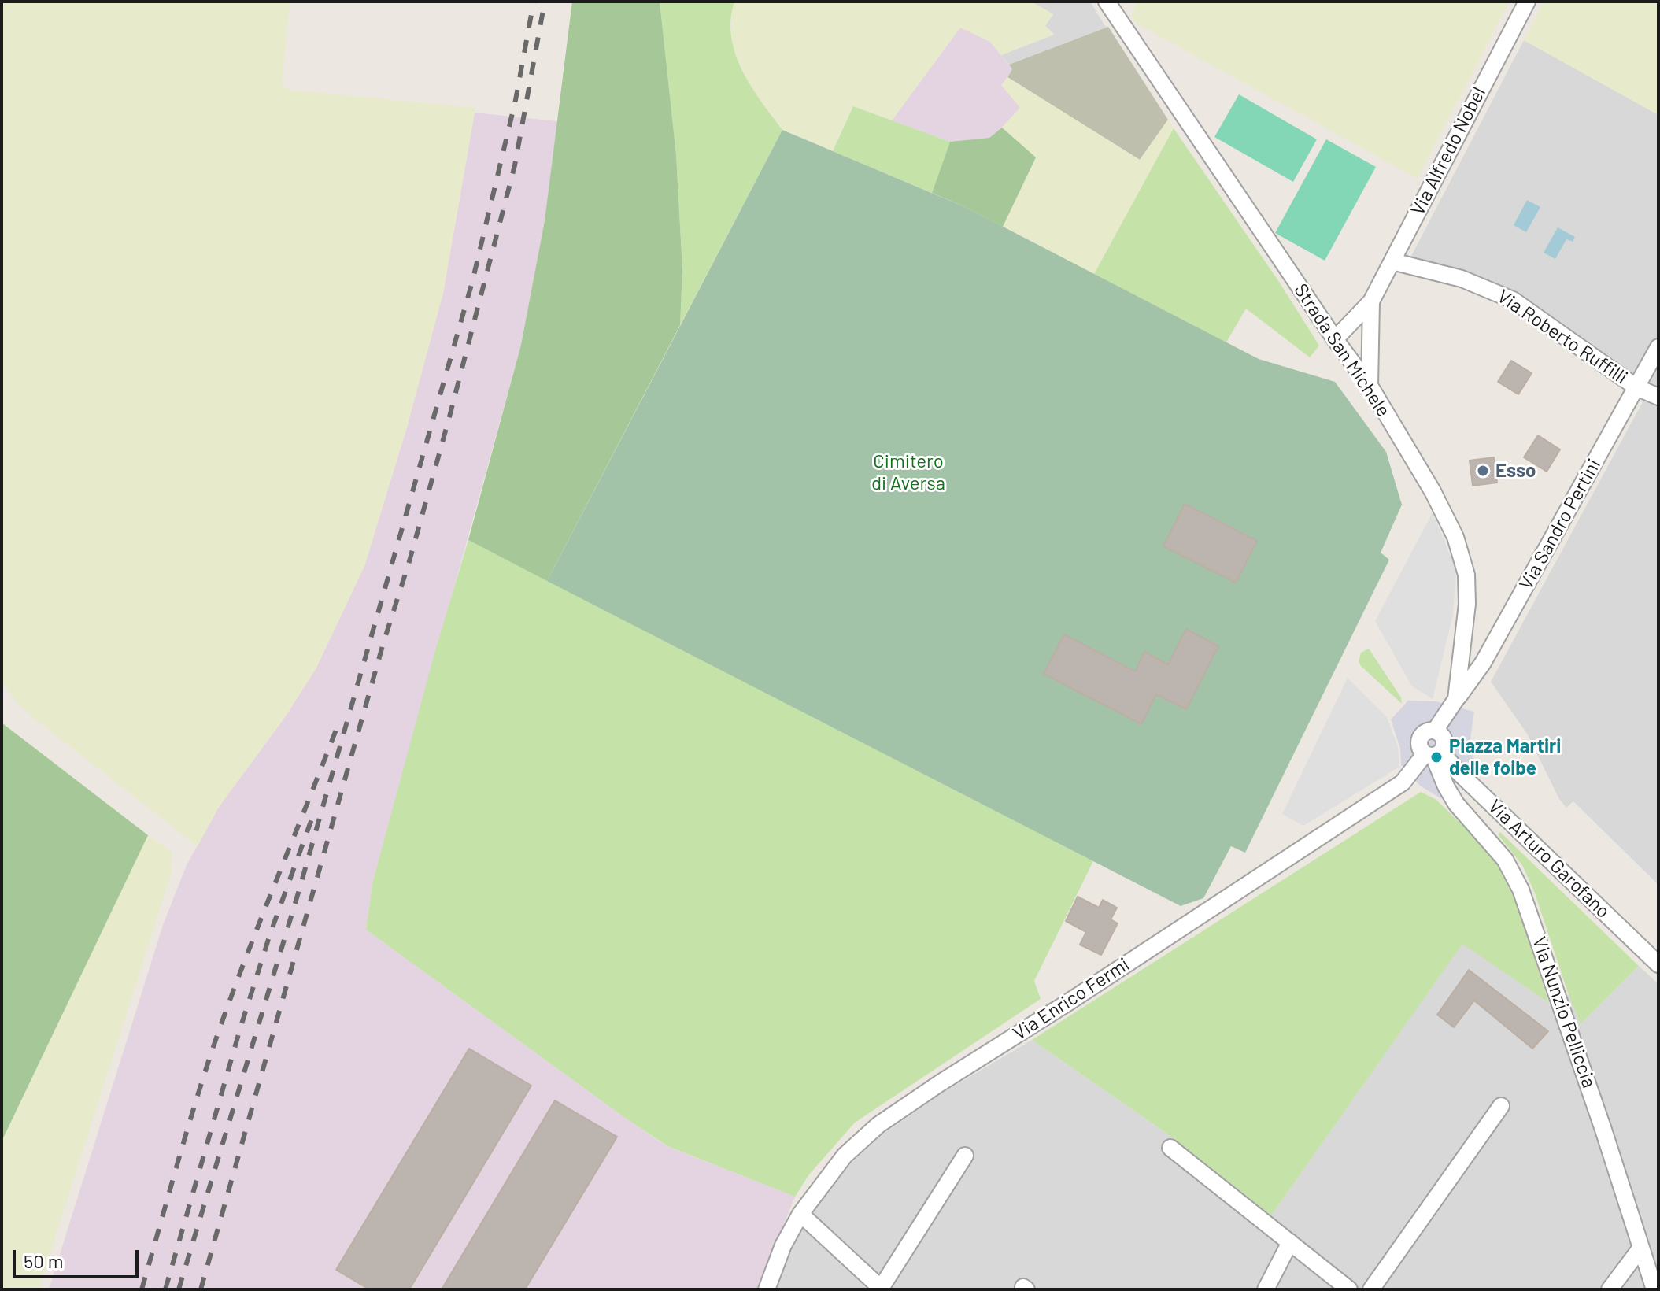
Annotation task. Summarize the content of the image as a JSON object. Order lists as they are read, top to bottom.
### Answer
{
  "streets": {
    "street": [
      "Via Alfredo Nobel",
      "Via Roberto Ruffilli",
      "Strada San Michele",
      "Via Sandro Pertini",
      "Via Arturo Garofano",
      "Via Enrico Fermi",
      "Via Nunzio Pelliccia"
    ]
  },
  "crossings": [
    ["Via Alfredo Nobel", "Via Roberto Ruffilli"],
    ["Via Alfredo Nobel", "Strada San Michele"],
    ["Via Roberto Ruffilli", "Via Sandro Pertini"],
    ["Strada San Michele", "Via Sandro Pertini"],
    ["Strada San Michele", "Via Arturo Garofano"],
    ["Strada San Michele", "Via Enrico Fermi"],
    ["Strada San Michele", "Via Nunzio Pelliccia"],
    ["Via Arturo Garofano", "Via Enrico Fermi"],
    ["Via Arturo Garofano", "Via Nunzio Pelliccia"],
    ["Via Enrico Fermi", "Via Nunzio Pelliccia"]
  ],
  "parks": ["Cimitero di Aversa"],
  "places": ["Esso", "Piazza Martiri delle foibe"],
  "scale_bar": "50 m"
}
